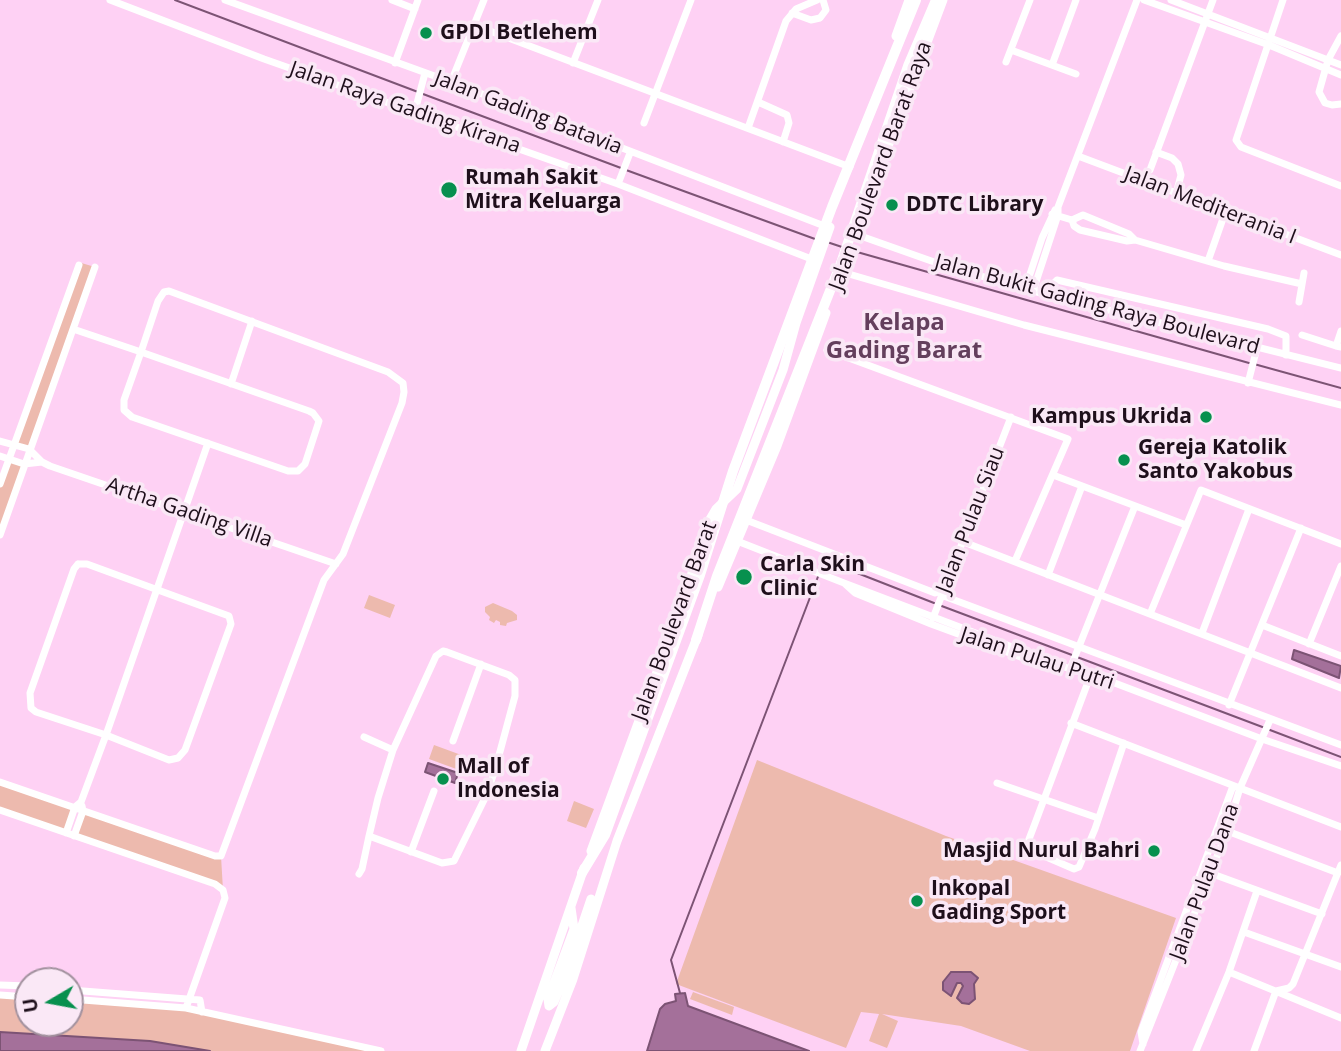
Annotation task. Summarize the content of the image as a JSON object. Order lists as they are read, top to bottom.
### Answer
{
  "streets": {
    "main road": ["Jalan Boulevard Barat Raya", "Jalan Boulevard Barat"],
    "street": [
      "Jalan Raya Gading Kirana",
      "Jalan Gading Batavia",
      "Jalan Mediterania I",
      "Jalan Bukit Gading Raya Boulevard",
      "Artha Gading Villa",
      "Jalan Pulau Siau",
      "Jalan Pulau Putri",
      "Jalan Pulau Dana"
    ]
  },
  "crossings": [
    ["Jalan Raya Gading Kirana", "Jalan Boulevard Barat"],
    ["Jalan Gading Batavia", "Jalan Boulevard Barat"],
    ["Jalan Boulevard Barat Raya", "Jalan Bukit Gading Raya Boulevard"],
    ["Jalan Boulevard Barat Raya", "Jalan Pulau Putri"],
    ["Jalan Pulau Siau", "Jalan Pulau Putri"],
    ["Jalan Pulau Putri", "Jalan Pulau Dana"]
  ],
  "districts": ["Kelapa Gading Barat"],
  "places": [
    "GPDI Betlehem",
    "Rumah Sakit Mitra Keluarga",
    "DDTC Library",
    "Kampus Ukrida",
    "Gereja Katolik Santo Yakobus",
    "Carla Skin Clinic",
    "Mall of Indonesia",
    "Masjid Nurul Bahri",
    "Inkopal Gading Sport"
  ],
  "north": "left"
}
